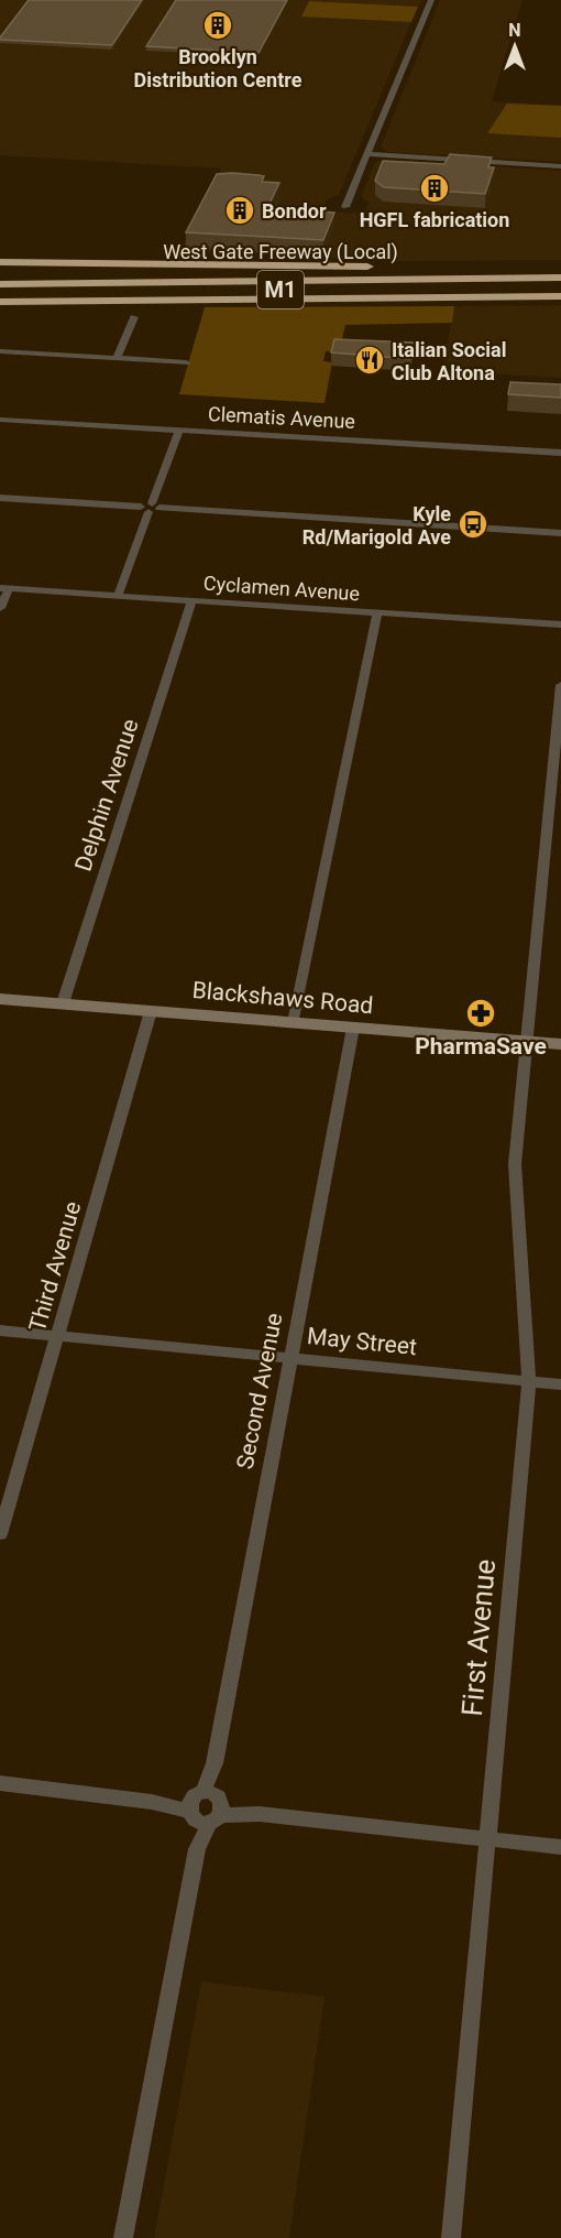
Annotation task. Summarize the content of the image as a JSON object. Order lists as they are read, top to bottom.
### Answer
{
  "streets": {
    "highway": ["West Gate Freeway (Local)", "M1"],
    "main road": ["Blackshaws Road"],
    "street": [
      "Clematis Avenue",
      "Cyclamen Avenue",
      "Delphin Avenue",
      "Third Avenue",
      "May Street",
      "Second Avenue",
      "First Avenue"
    ]
  },
  "crossings": [
    ["Cyclamen Avenue", "Delphin Avenue"],
    ["Delphin Avenue", "Blackshaws Road"],
    ["Blackshaws Road", "Third Avenue"],
    ["Blackshaws Road", "Second Avenue"],
    ["Blackshaws Road", "First Avenue"],
    ["Third Avenue", "May Street"],
    ["May Street", "Second Avenue"],
    ["May Street", "First Avenue"]
  ],
  "places": {
    "building": ["Brooklyn Distribution Centre", "HGFL fabrication", "Bondor"],
    "restaurant": ["Italian Social Club Altona"],
    "bus stop": ["Kyle Rd/Marigold Ave"],
    "pharmacy": ["PharmaSave"]
  },
  "north": "top"
}
